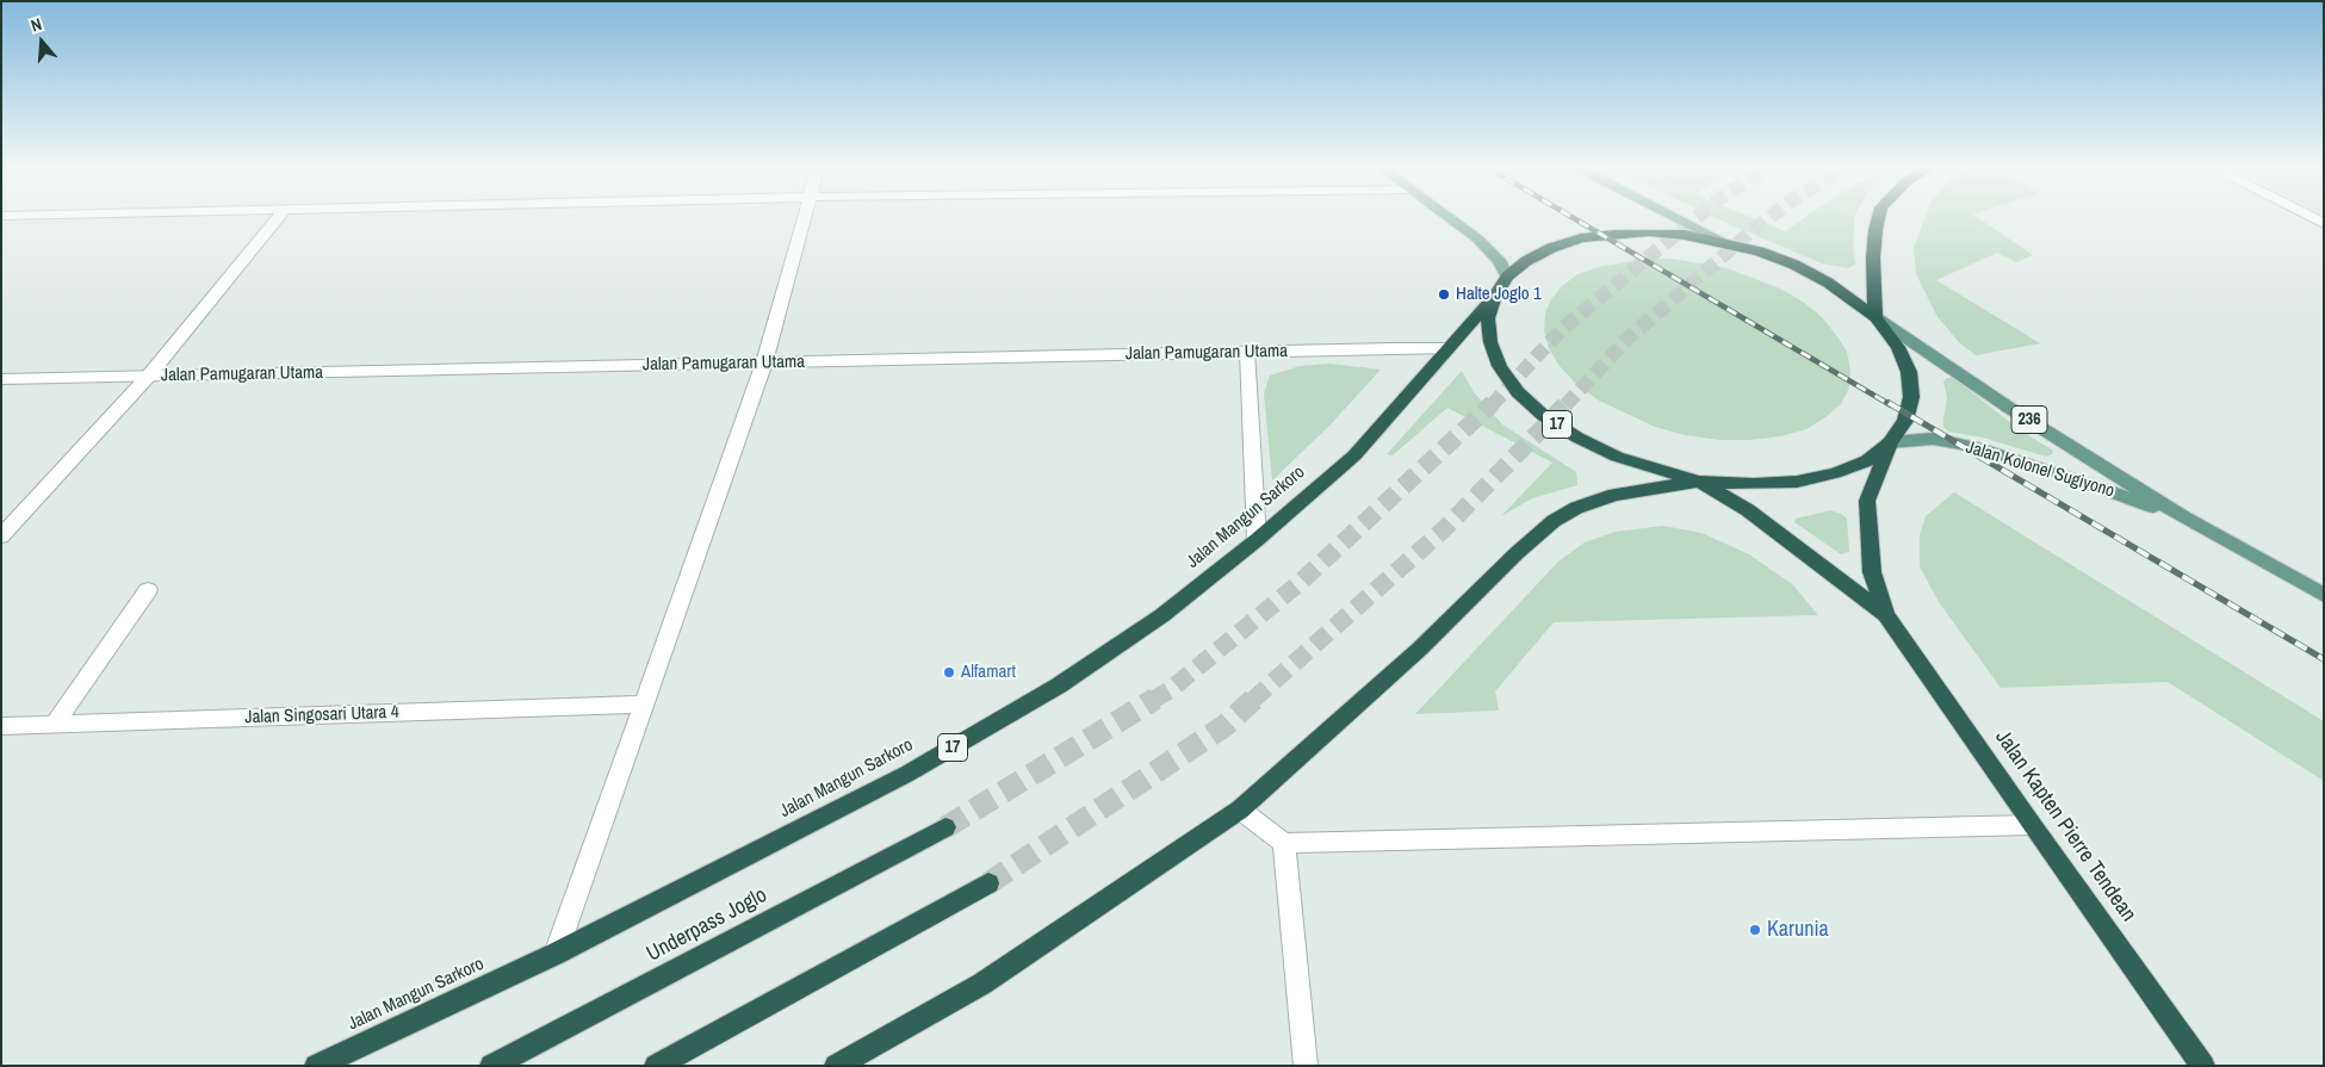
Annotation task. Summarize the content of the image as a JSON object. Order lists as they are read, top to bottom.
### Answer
{
  "streets": {
    "highway": [
      "17",
      "Jalan Mangun Sarkoro",
      "Jalan Kapten Pierre Tendean",
      "Underpass Joglo"
    ],
    "main road": ["236", "Jalan Kolonel Sugiyono"],
    "street": ["Jalan Pamugaran Utama", "Jalan Singosari Utara 4"]
  },
  "crossings": [
    ["Jalan Pamugaran Utama", "Jalan Mangun Sarkoro"],
    ["17", "Jalan Kolonel Sugiyono"],
    ["17", "Jalan Mangun Sarkoro"],
    ["17", "Jalan Kapten Pierre Tendean"],
    ["Jalan Kolonel Sugiyono", "Jalan Kapten Pierre Tendean"]
  ],
  "places": ["Halte Joglo 1", "Alfamart", "Karunia"],
  "north": "top"
}
